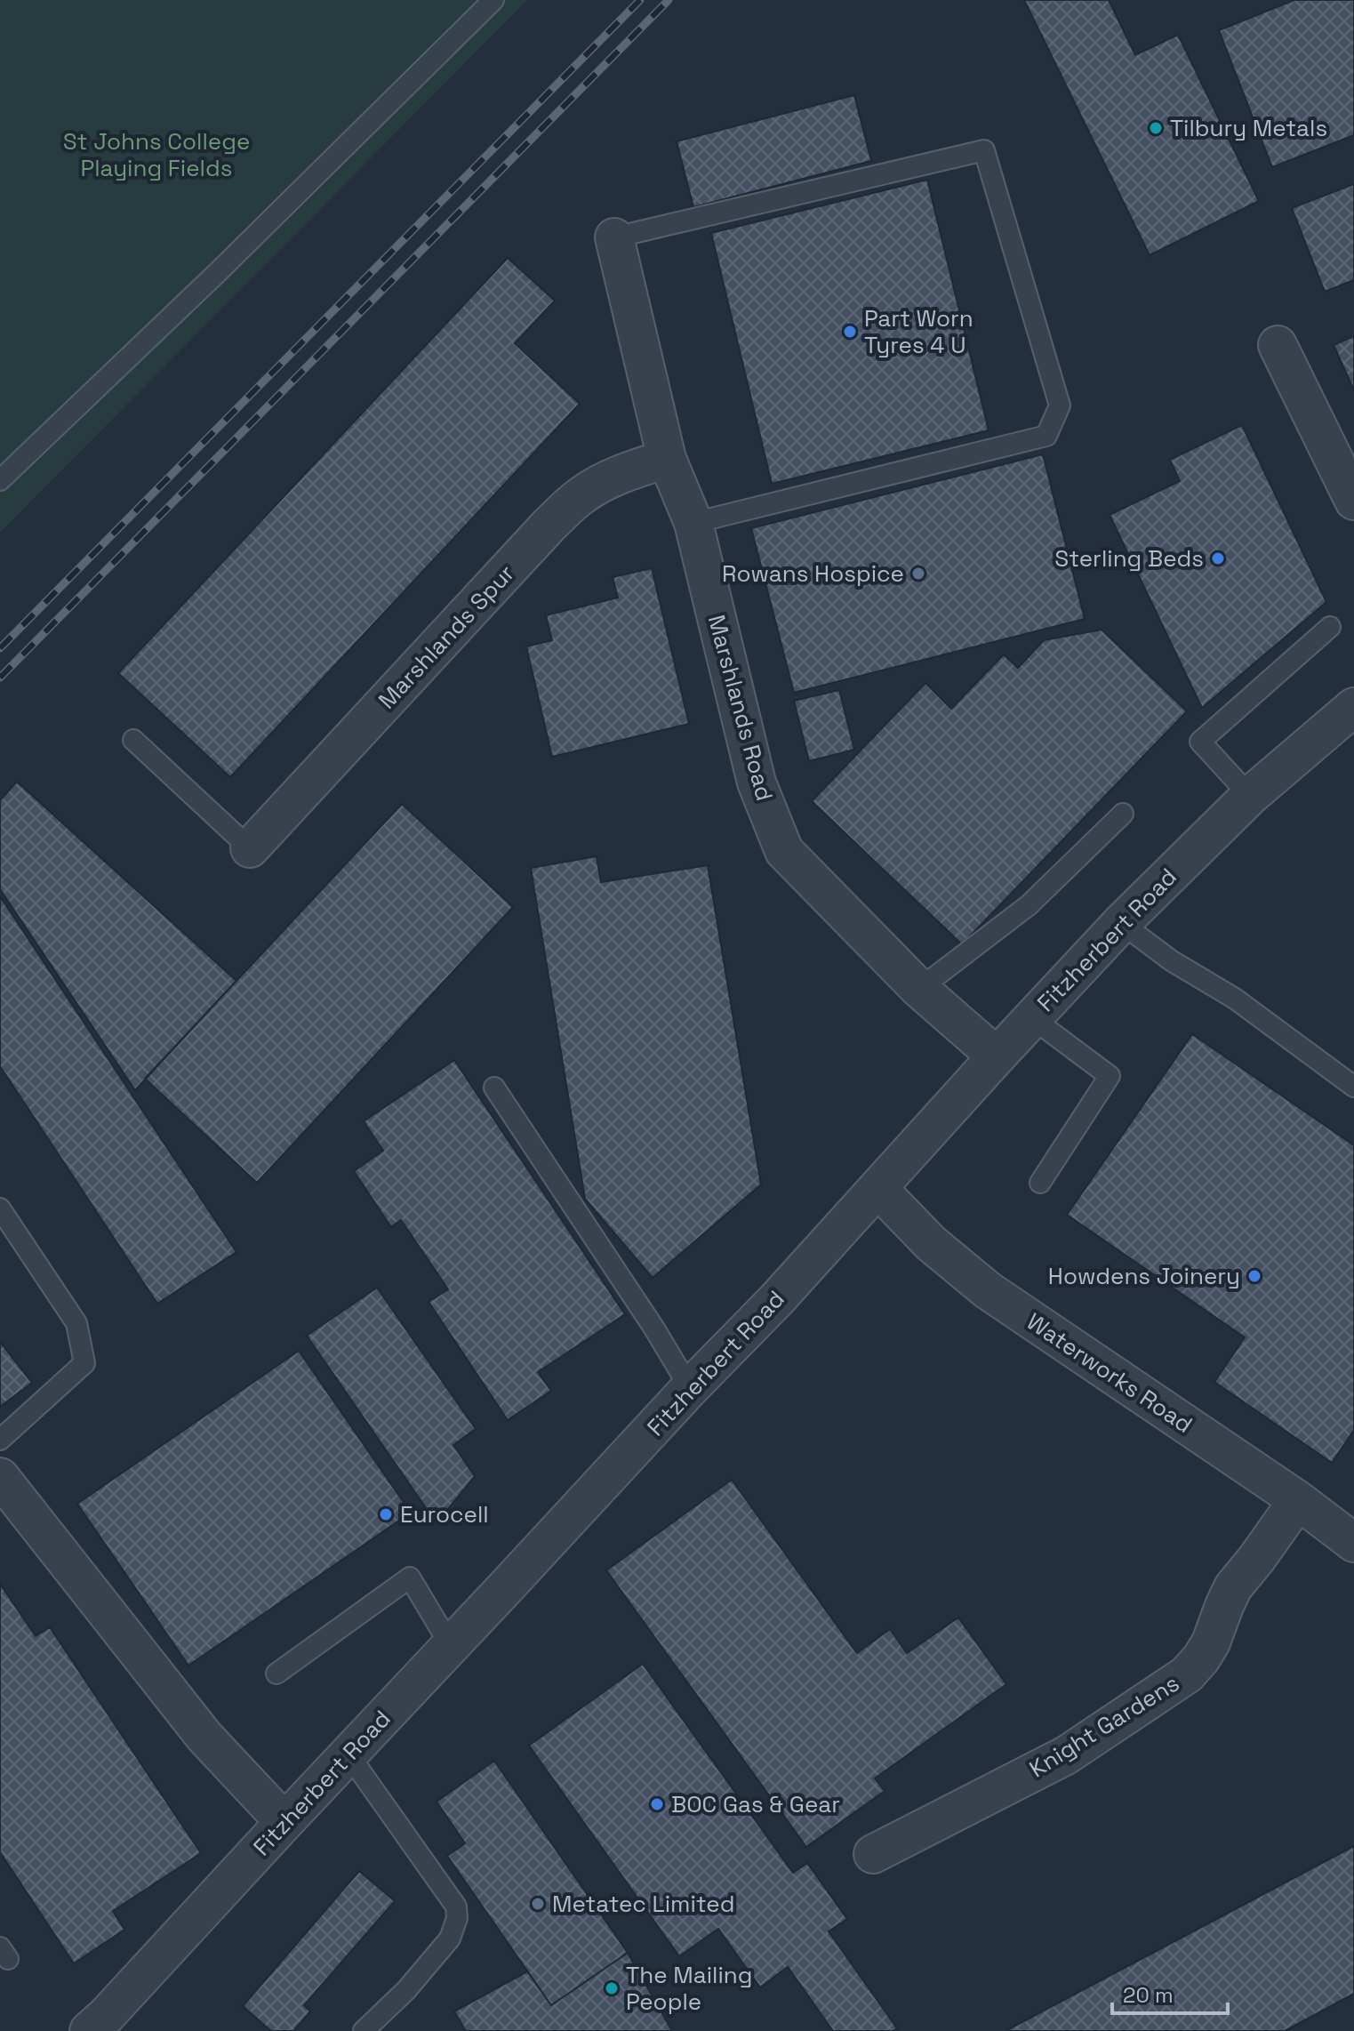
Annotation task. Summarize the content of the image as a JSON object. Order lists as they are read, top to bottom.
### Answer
{
  "streets": {
    "street": [
      "Marshlands Spur",
      "Marshlands Road",
      "Fitzherbert Road",
      "Waterworks Road",
      "Knight Gardens"
    ]
  },
  "crossings": [
    ["Marshlands Spur", "Marshlands Road"],
    ["Marshlands Road", "Fitzherbert Road"],
    ["Fitzherbert Road", "Waterworks Road"],
    ["Waterworks Road", "Knight Gardens"]
  ],
  "parks": ["St Johns College Playing Fields"],
  "places": [
    "Tilbury Metals",
    "Part Worn Tyres 4 U",
    "Sterling Beds",
    "Rowans Hospice",
    "Howdens Joinery",
    "Eurocell",
    "BOC Gas & Gear",
    "Metatec Limited",
    "The Mailing People"
  ],
  "scale_bar": "20 m"
}
